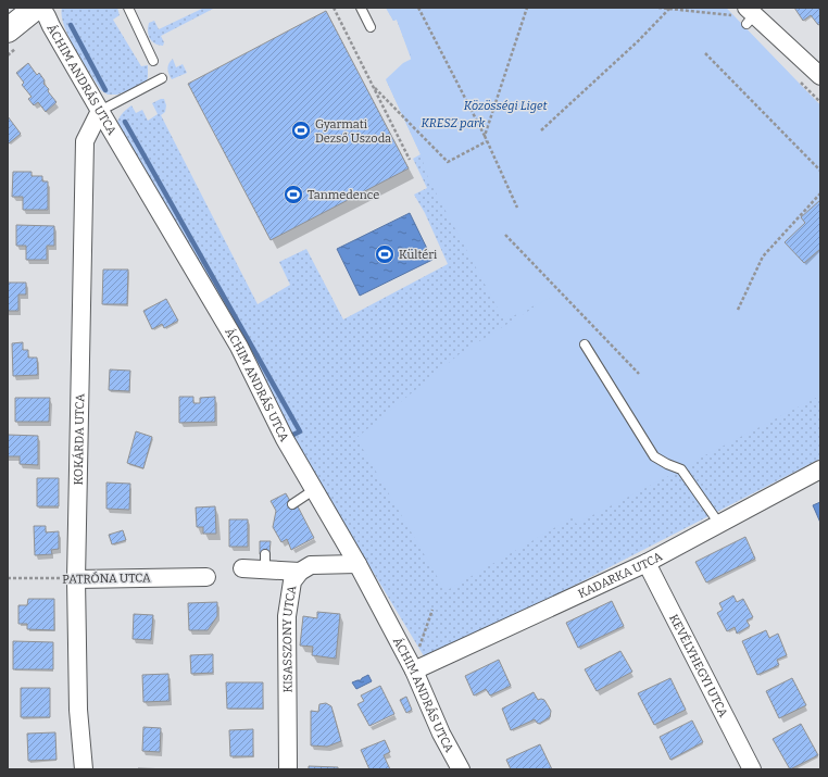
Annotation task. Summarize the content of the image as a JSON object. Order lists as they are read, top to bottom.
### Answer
{
  "streets": {
    "street": [
      "ÁCHIM ANDRÁS UTCA",
      "KOKÁRDA UTCA",
      "KADARKA UTCA",
      "PATRÓNA UTCA",
      "KISASSZONY UTCA",
      "KEVÉLYHEGYI UTCA"
    ]
  },
  "crossings": [
    ["ÁCHIM ANDRÁS UTCA", "KOKÁRDA UTCA"],
    ["ÁCHIM ANDRÁS UTCA", "KADARKA UTCA"],
    ["ÁCHIM ANDRÁS UTCA", "KISASSZONY UTCA"],
    ["KOKÁRDA UTCA", "PATRÓNA UTCA"],
    ["KADARKA UTCA", "KEVÉLYHEGYI UTCA"]
  ],
  "parks": ["Közösségi Liget", "KRESZ park"],
  "places": {
    "sports": ["Gyarmati Dezső Uszoda", "Tanmedence", "Kültéri"]
  }
}
